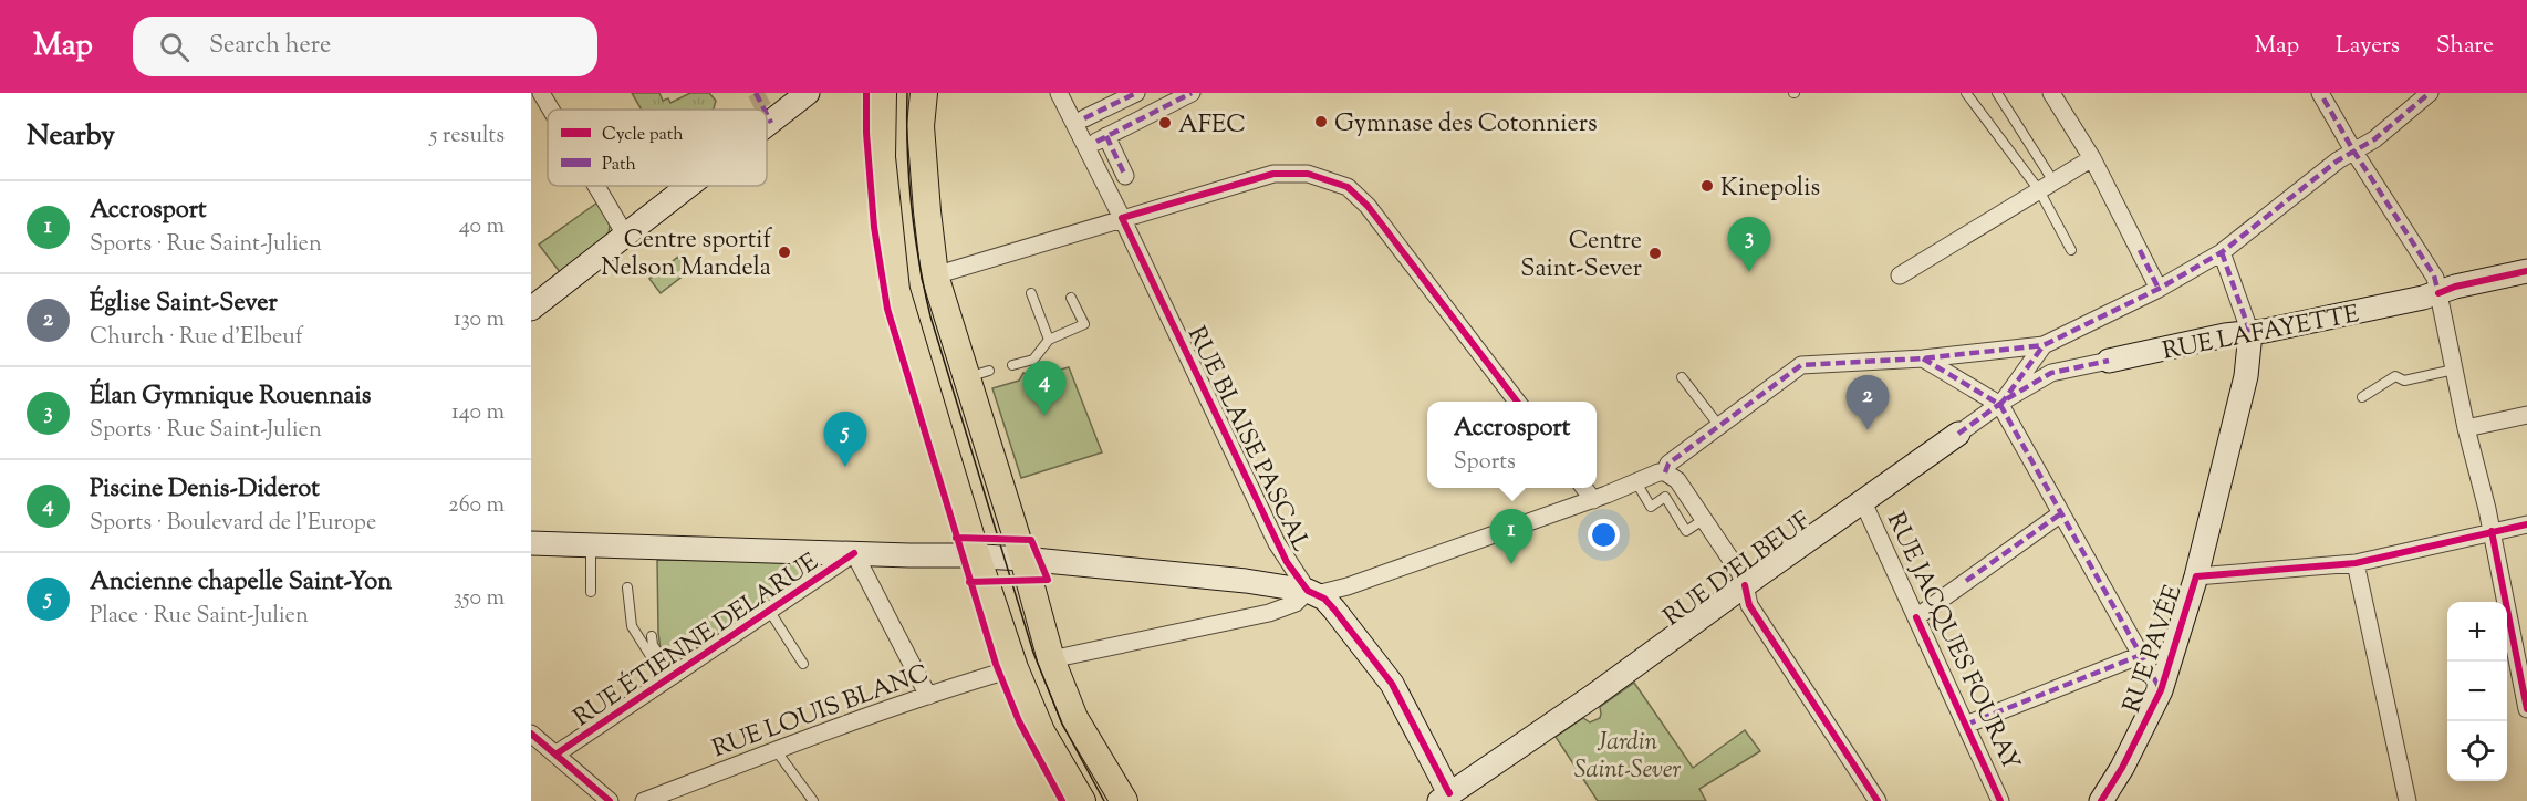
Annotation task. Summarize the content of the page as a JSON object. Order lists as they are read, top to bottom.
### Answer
{
  "streets": {
    "street": [
      "RUE LAFAYETTE",
      "RUE BLAISE PASCAL",
      "RUE D'ELBEUF",
      "RUE ÉTIENNE DELARUE",
      "RUE JACQUES FOURAY",
      "RUE PAVÉE",
      "RUE LOUIS BLANC"
    ]
  },
  "crossings": [
    ["RUE LAFAYETTE", "RUE D'ELBEUF"],
    ["RUE LAFAYETTE", "RUE PAVÉE"],
    ["RUE BLAISE PASCAL", "RUE D'ELBEUF"],
    ["RUE D'ELBEUF", "RUE JACQUES FOURAY"]
  ],
  "parks": ["Jardin Saint-Sever"],
  "places": [
    "Gymnase des Cotonniers",
    "AFEC",
    "Kinepolis",
    "Centre sportif Nelson Mandela",
    "Centre Saint-Sever"
  ],
  "legend": ["Cycle path", "Path"],
  "page": {
    "header": "Map",
    "search": "Search here",
    "nav": ["Map", "Layers", "Share"],
    "heading": ["Nearby", "5 results"],
    "list": [
      {
        "mark": "1",
        "name": "Accrosport",
        "note": "Sports · Rue Saint-Julien",
        "value": "40 m"
      },
      {
        "mark": "2",
        "name": "Église Saint-Sever",
        "note": "Church · Rue d'Elbeuf",
        "value": "130 m"
      },
      {
        "mark": "3",
        "name": "Élan Gymnique Rouennais",
        "note": "Sports · Rue Saint-Julien",
        "value": "140 m"
      },
      {
        "mark": "4",
        "name": "Piscine Denis-Diderot",
        "note": "Sports · Boulevard de l'Europe",
        "value": "260 m"
      },
      {
        "mark": "5",
        "name": "Ancienne chapelle Saint-Yon",
        "note": "Place · Rue Saint-Julien",
        "value": "350 m"
      }
    ],
    "pins": [
      "3",
      "4",
      "2",
      "5",
      "1"
    ],
    "popup": ["Accrosport", "Sports"],
    "map_buttons": ["+", "−"]
  }
}
